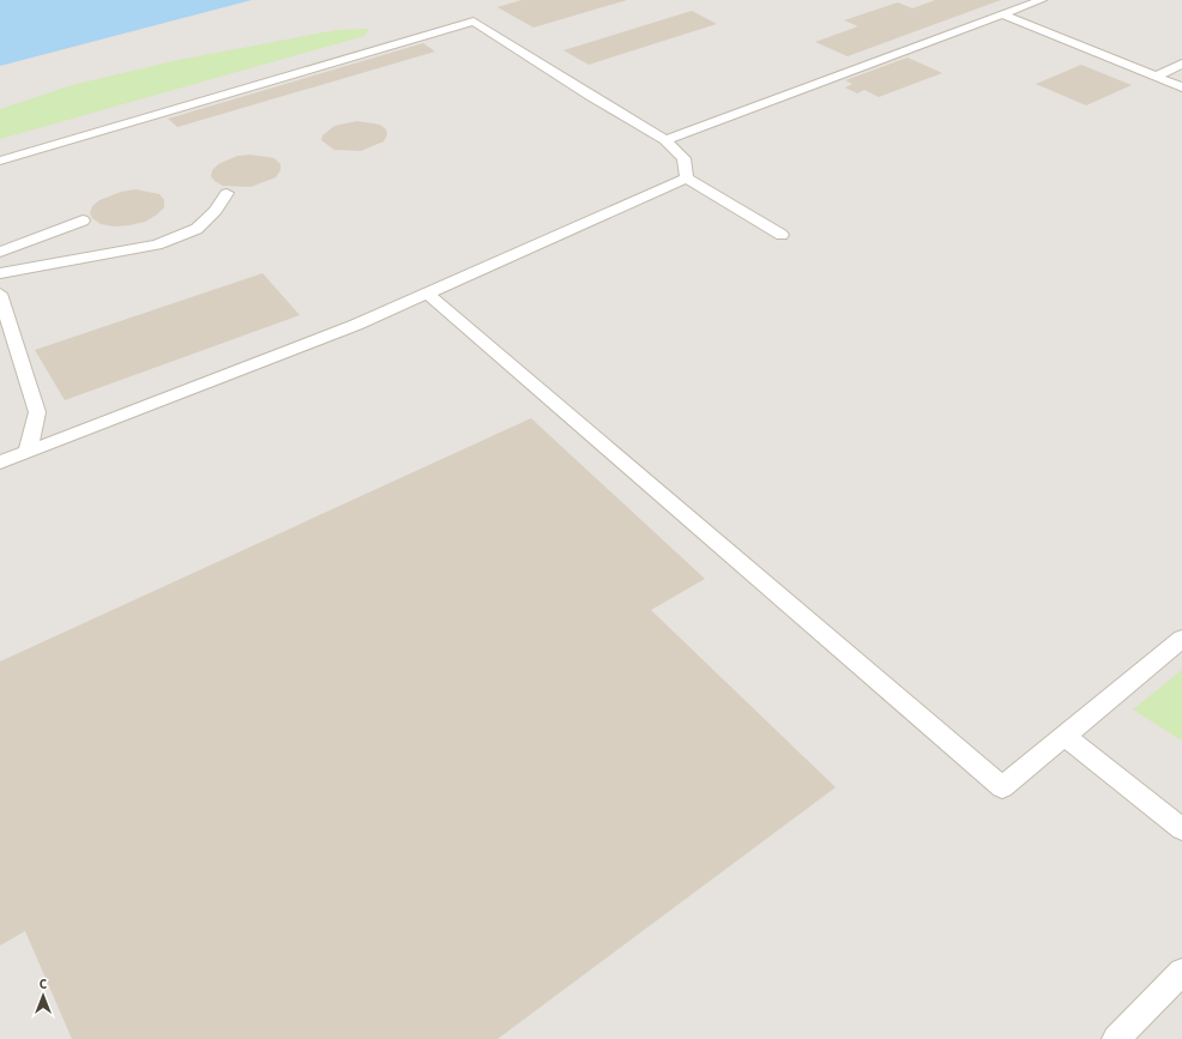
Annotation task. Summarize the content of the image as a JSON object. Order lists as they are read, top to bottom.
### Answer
{
  "north": "top"
}
